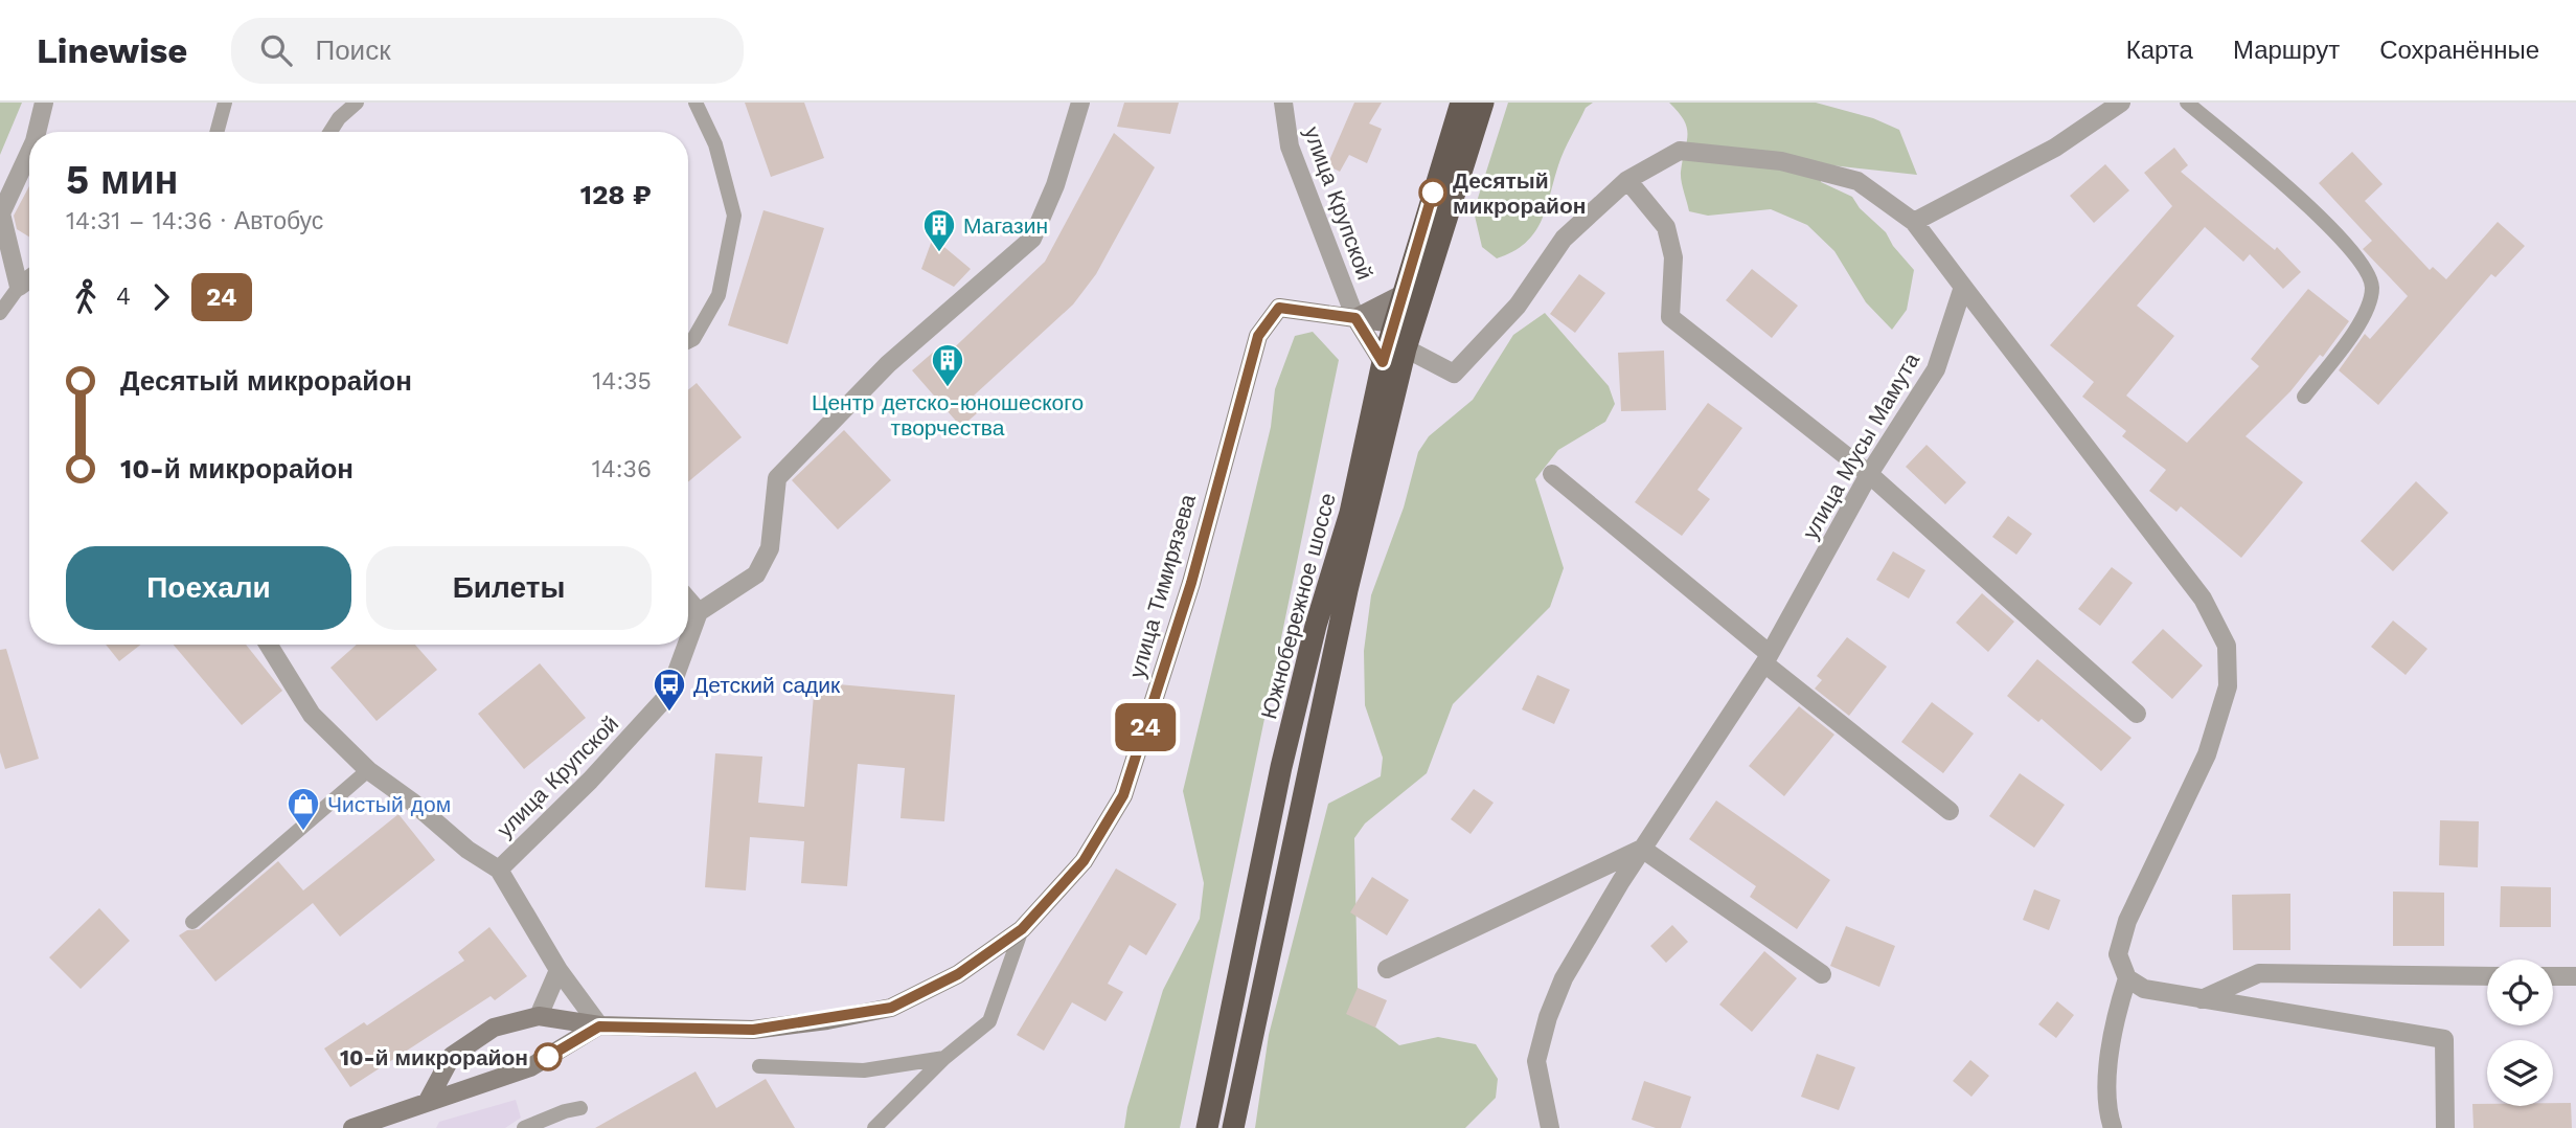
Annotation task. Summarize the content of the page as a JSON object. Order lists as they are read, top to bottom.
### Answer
{
  "streets": {
    "highway": ["Южнобережное шоссе"],
    "street": ["улица Крупской", "улица Мусы Мамута", "улица Тимирязева"]
  },
  "crossings": [
    ["улица Крупской", "улица Тимирязева"]
  ],
  "places": {
    "other": ["Десятый микрорайон", "10-й микрорайон"],
    "building": ["Магазин", "Центр детско-юношеского творчества"],
    "bus stop": ["Детский садик"],
    "shop": ["Чистый дом"]
  },
  "lines": ["bus line 24"],
  "page": {
    "header": "Linewise",
    "search": "Поиск",
    "nav": ["Карта", "Маршрут", "Сохранённые"],
    "on_map": "24",
    "heading": ["5 мин", "14:31 – 14:36 · Автобус", "128 ₽"],
    "legs": ["4", "24"],
    "list": [
      {
        "name": "Десятый микрорайон",
        "value": "14:35"
      },
      {
        "name": "10-й микрорайон",
        "value": "14:36"
      }
    ],
    "buttons": ["Поехали", "Билеты"]
  }
}
